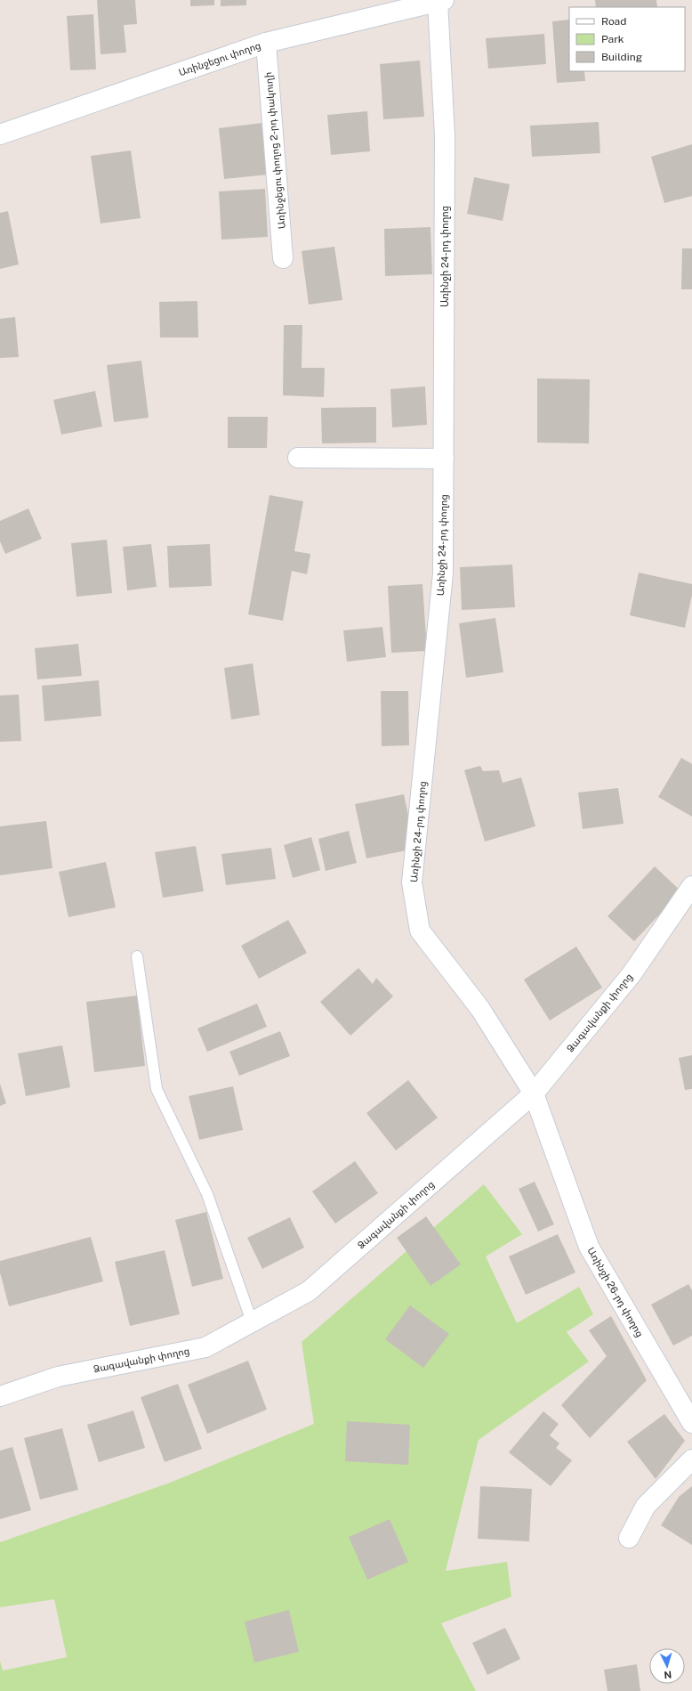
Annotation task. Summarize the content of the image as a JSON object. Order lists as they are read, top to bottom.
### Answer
{
  "streets": {
    "street": [
      "Առինջեցու փողոց",
      "Առինջեցու փողոց 2-րդ փակուղի",
      "Առինջի 24-րդ փողոց",
      "Ձագավանքի փողոց",
      "Առինջի 26-րդ փողոց"
    ]
  },
  "crossings": [
    ["Առինջեցու փողոց", "Առինջեցու փողոց 2-րդ փակուղի"],
    ["Առինջեցու փողոց", "Առինջի 24-րդ փողոց"],
    ["Առինջի 24-րդ փողոց", "Ձագավանքի փողոց"],
    ["Առինջի 24-րդ փողոց", "Առինջի 26-րդ փողոց"],
    ["Ձագավանքի փողոց", "Առինջի 26-րդ փողոց"]
  ],
  "legend": ["Road", "Park", "Building"],
  "north": "bottom"
}
